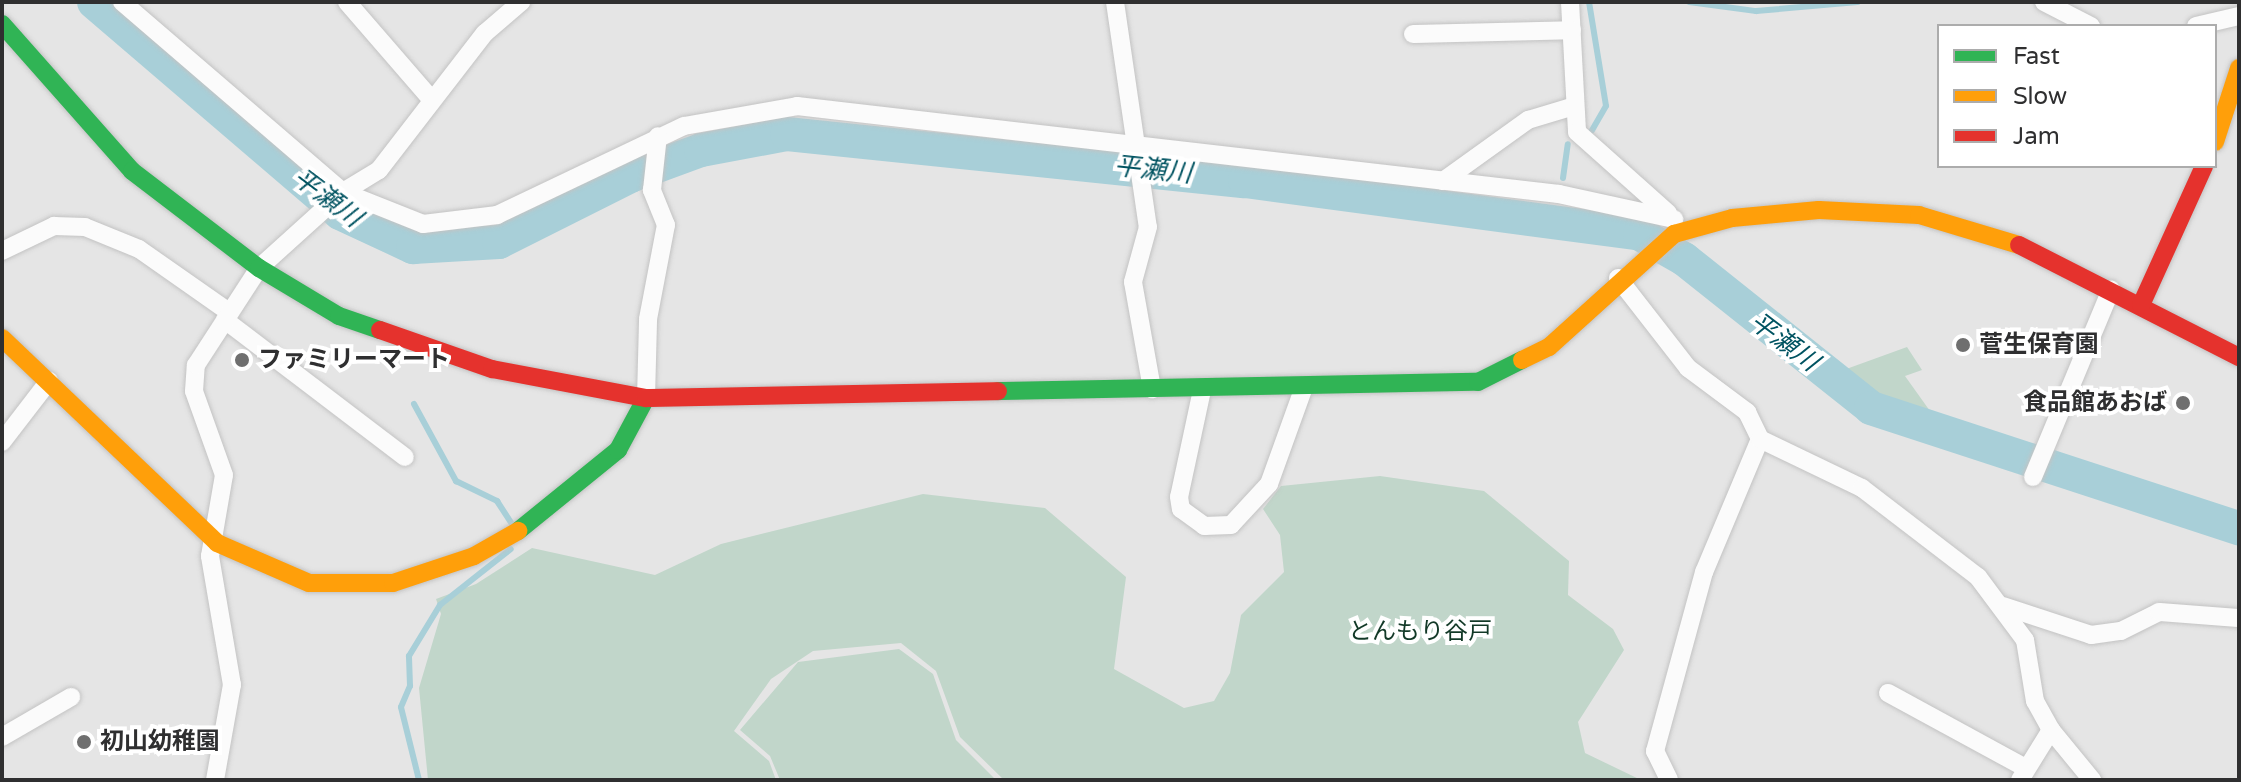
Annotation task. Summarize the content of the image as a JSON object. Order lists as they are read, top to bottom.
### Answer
{
  "water": ["平瀬川"],
  "parks": ["とんもり谷戸"],
  "places": [
    "菅生保育園",
    "ファミリーマート",
    "食品館あおば",
    "初山幼稚園"
  ],
  "legend": ["Fast", "Slow", "Jam"]
}
